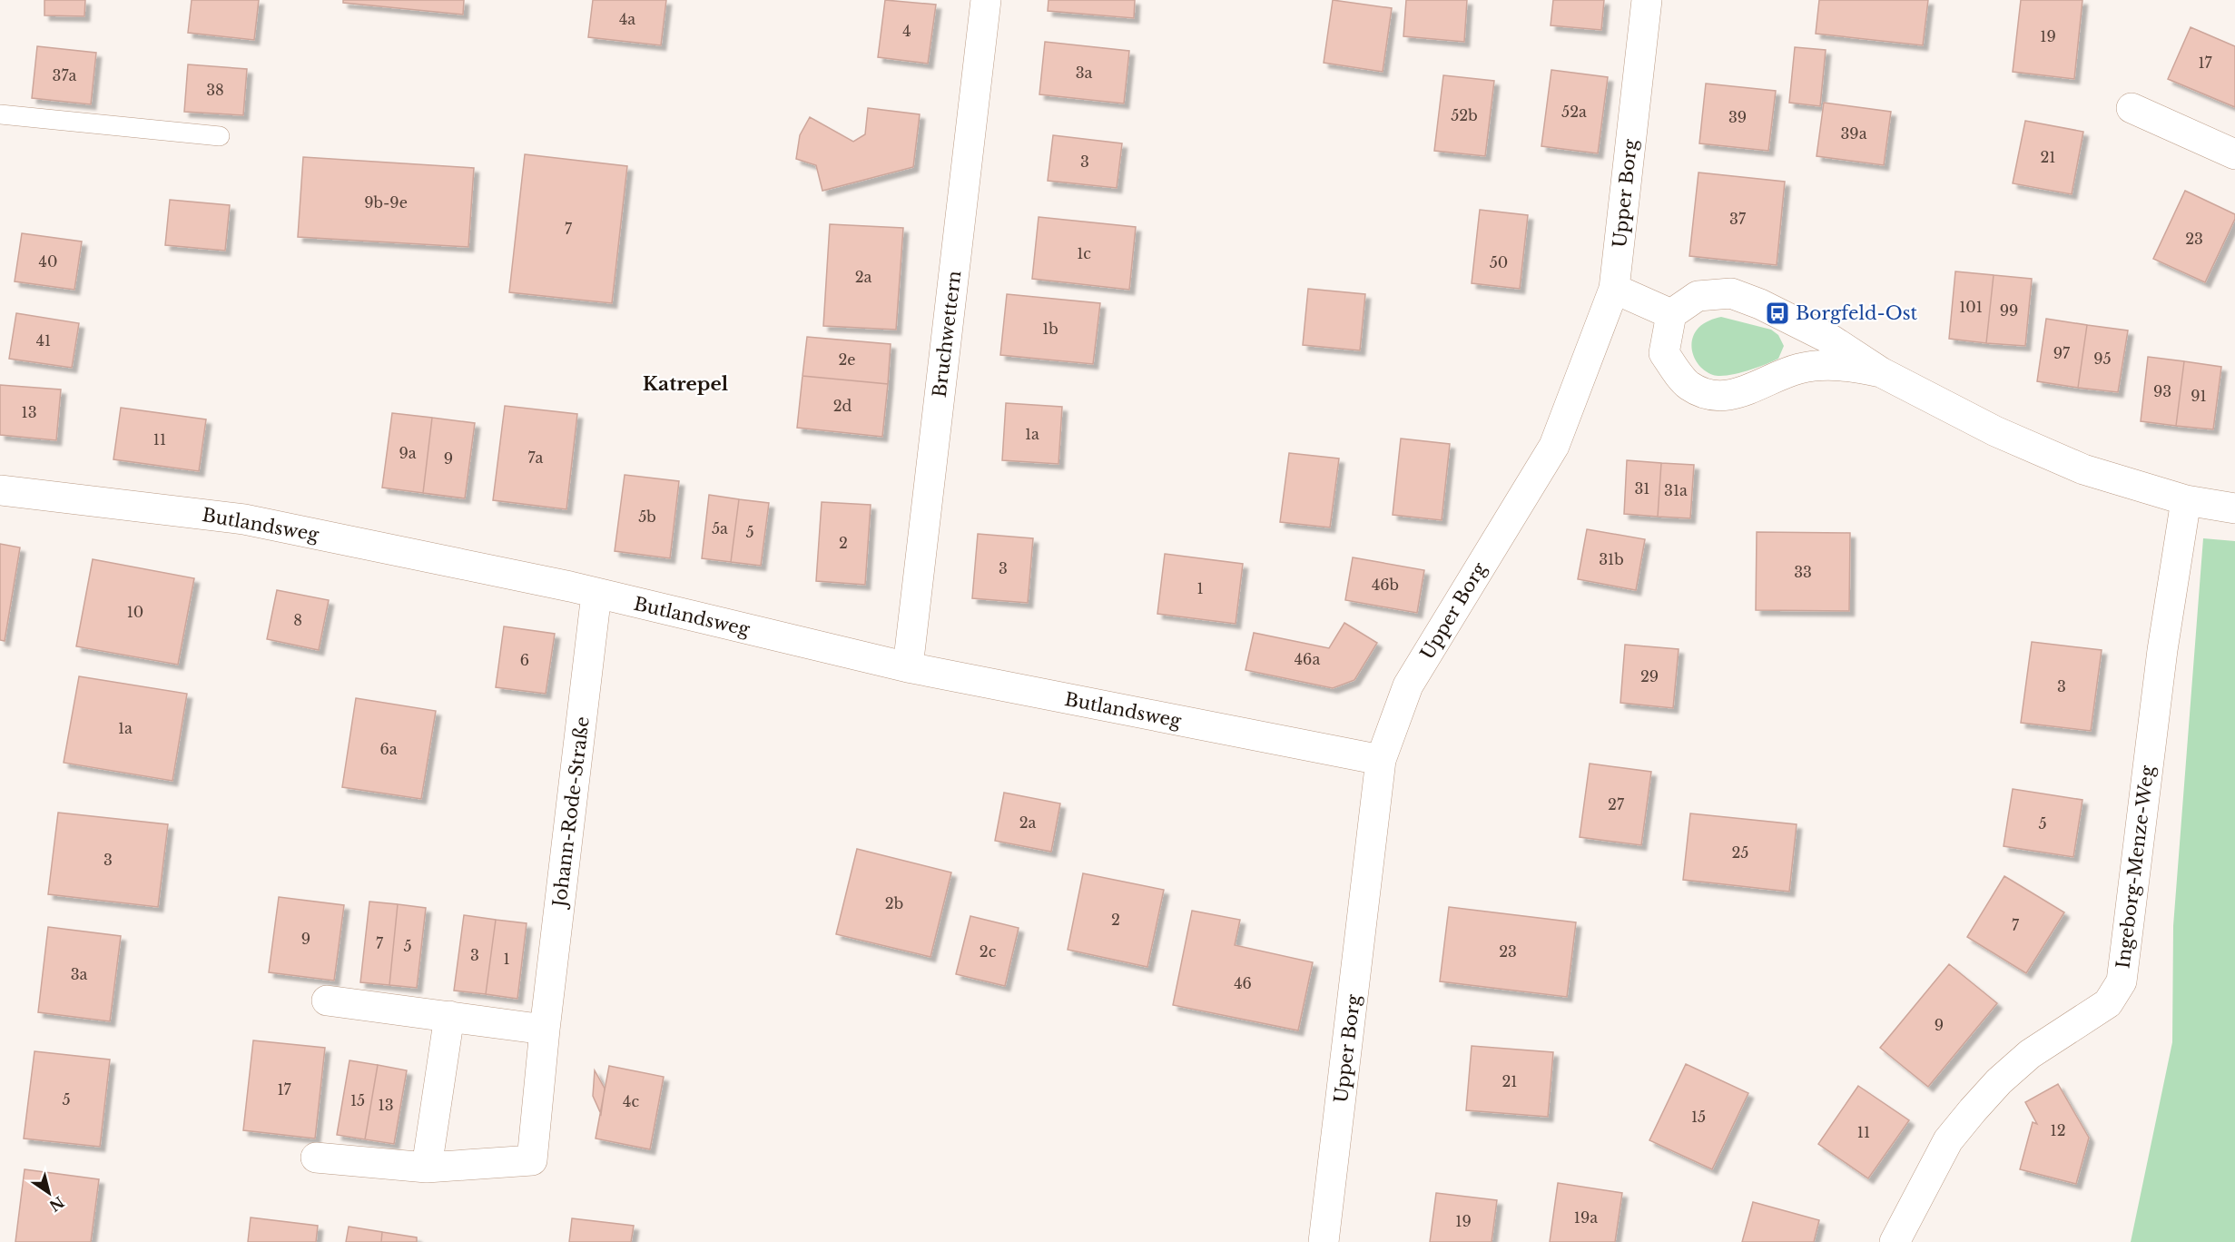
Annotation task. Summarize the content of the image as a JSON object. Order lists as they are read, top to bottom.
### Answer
{
  "streets": {
    "street": [
      "Upper Borg",
      "Bruchwettern",
      "Butlandsweg",
      "Johann-Rode-Straße",
      "Ingeborg-Menze-Weg"
    ]
  },
  "crossings": [
    ["Upper Borg", "Butlandsweg"],
    ["Bruchwettern", "Butlandsweg"],
    ["Butlandsweg", "Johann-Rode-Straße"]
  ],
  "districts": ["Katrepel"],
  "places": {
    "bus stop": ["Borgfeld-Ost"]
  },
  "house_numbers": [
    "4a",
    "4",
    "19",
    "17",
    "3a",
    "37a",
    "38",
    "52a",
    "52b",
    "39",
    "39a",
    "21",
    "3",
    "9b-9e",
    "37",
    "7",
    "23",
    "1c",
    "40",
    "50",
    "2a",
    "101",
    "99",
    "1b",
    "41",
    "97",
    "95",
    "2e",
    "93",
    "91",
    "2d",
    "13",
    "1a",
    "11",
    "9a",
    "7a",
    "9",
    "31",
    "31a",
    "5b",
    "5a",
    "5",
    "2",
    "31b",
    "3",
    "33",
    "46b",
    "1",
    "10",
    "8",
    "46a",
    "6",
    "29",
    "3",
    "1a",
    "6a",
    "27",
    "2a",
    "5",
    "25",
    "3",
    "2b",
    "2",
    "7",
    "9",
    "7",
    "5",
    "2c",
    "23",
    "3",
    "1",
    "3a",
    "46",
    "9",
    "21",
    "17",
    "5",
    "15",
    "4c",
    "13",
    "15",
    "12",
    "11",
    "19a",
    "19"
  ],
  "north": "bottom right"
}
